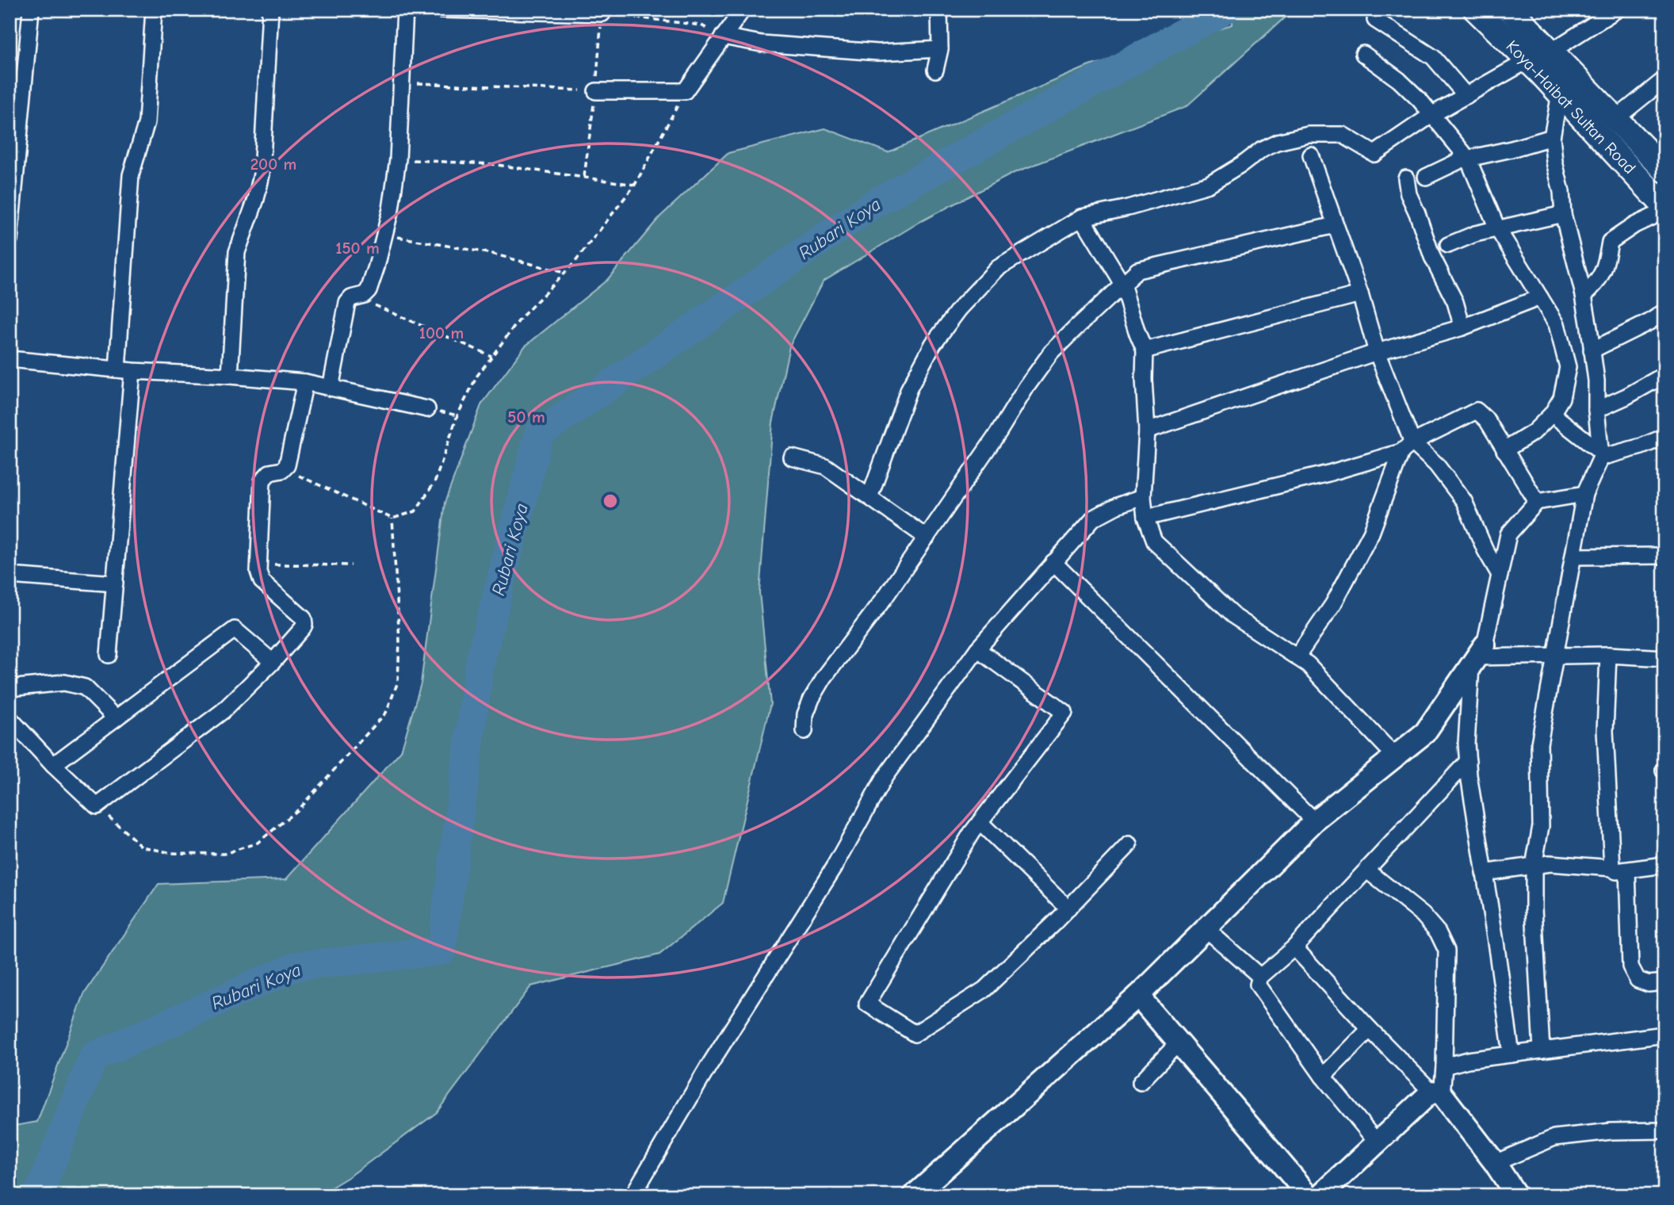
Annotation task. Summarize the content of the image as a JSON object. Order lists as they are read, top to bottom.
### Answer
{
  "streets": {
    "main road": ["Koya-Haibat Sultan Road"]
  },
  "water": ["Rubari Koya"],
  "rings": [
    "200 m",
    "150 m",
    "100 m",
    "50 m"
  ]
}
